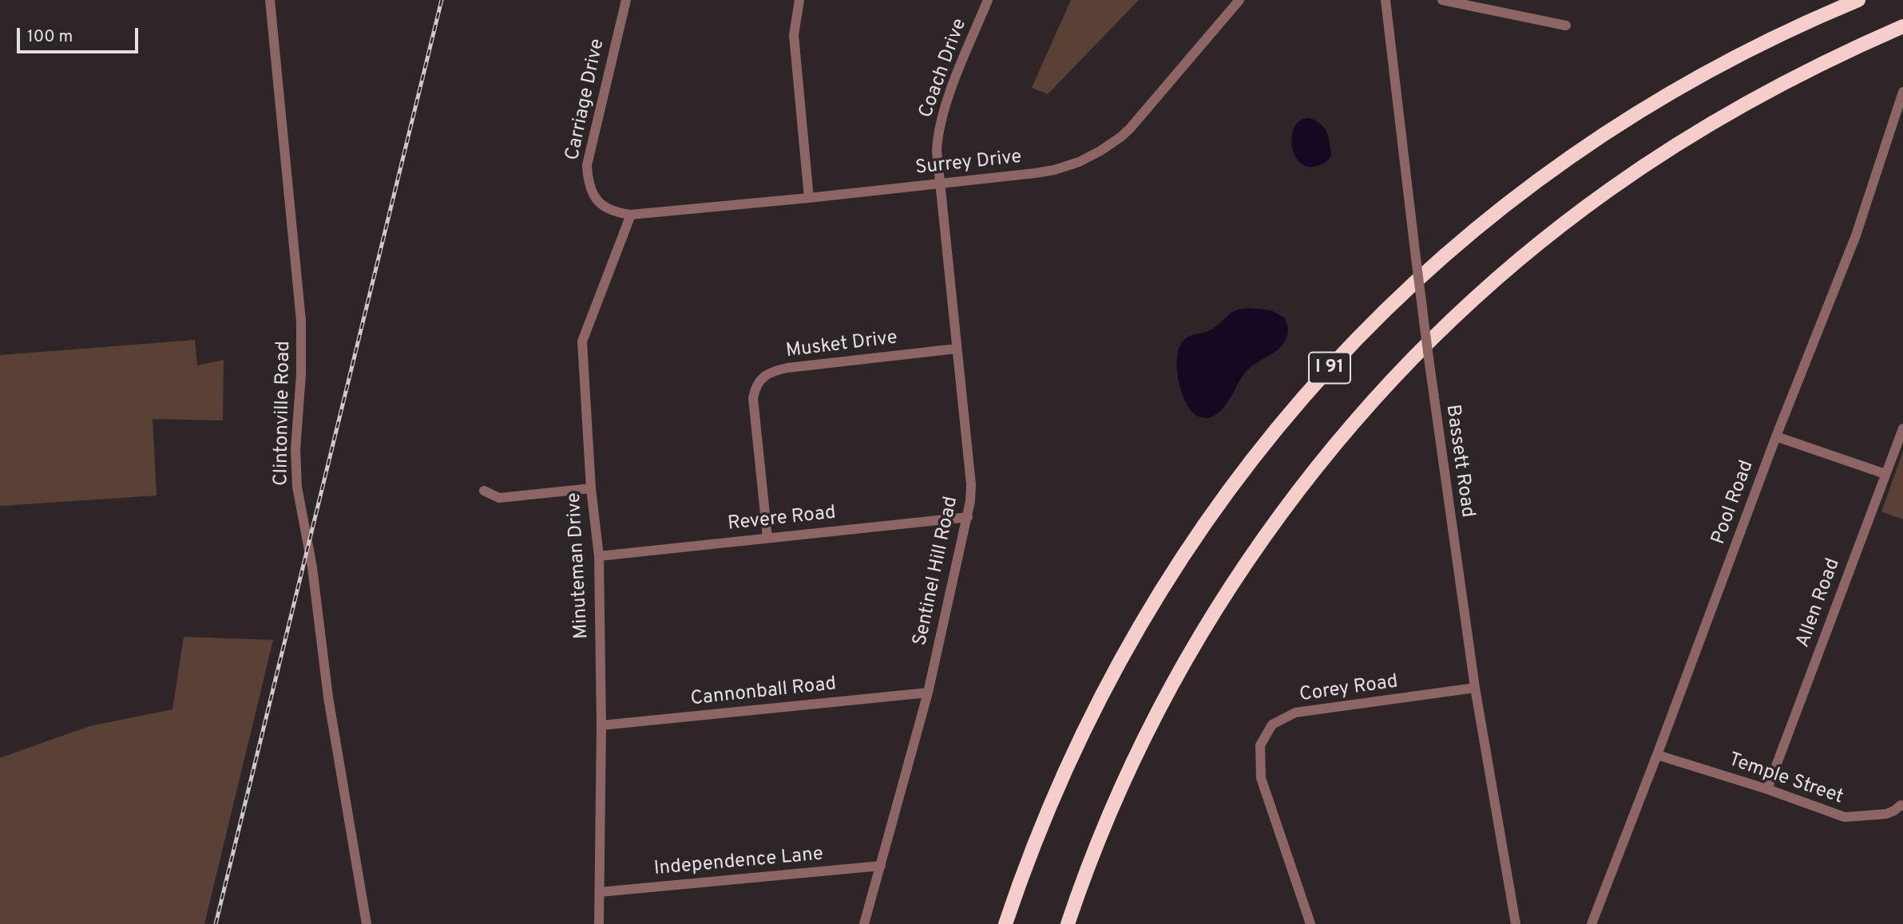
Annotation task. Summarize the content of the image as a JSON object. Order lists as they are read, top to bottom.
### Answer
{
  "streets": {
    "highway": ["I 91"],
    "street": [
      "Coach Drive",
      "Carriage Drive",
      "Surrey Drive",
      "Musket Drive",
      "Clintonville Road",
      "Bassett Road",
      "Pool Road",
      "Revere Road",
      "Minuteman Drive",
      "Sentinel Hill Road",
      "Allen Road",
      "Corey Road",
      "Cannonball Road",
      "Temple Street",
      "Independence Lane"
    ]
  },
  "crossings": [
    ["Coach Drive", "Surrey Drive"],
    ["Coach Drive", "Sentinel Hill Road"],
    ["Carriage Drive", "Surrey Drive"],
    ["Carriage Drive", "Minuteman Drive"],
    ["Surrey Drive", "Minuteman Drive"],
    ["Surrey Drive", "Sentinel Hill Road"],
    ["Musket Drive", "Revere Road"],
    ["Musket Drive", "Sentinel Hill Road"],
    ["Bassett Road", "Corey Road"],
    ["Pool Road", "Temple Street"],
    ["Revere Road", "Minuteman Drive"],
    ["Revere Road", "Sentinel Hill Road"],
    ["Minuteman Drive", "Cannonball Road"],
    ["Minuteman Drive", "Independence Lane"],
    ["Sentinel Hill Road", "Cannonball Road"],
    ["Sentinel Hill Road", "Independence Lane"],
    ["Allen Road", "Temple Street"]
  ],
  "scale_bar": "100 m"
}
